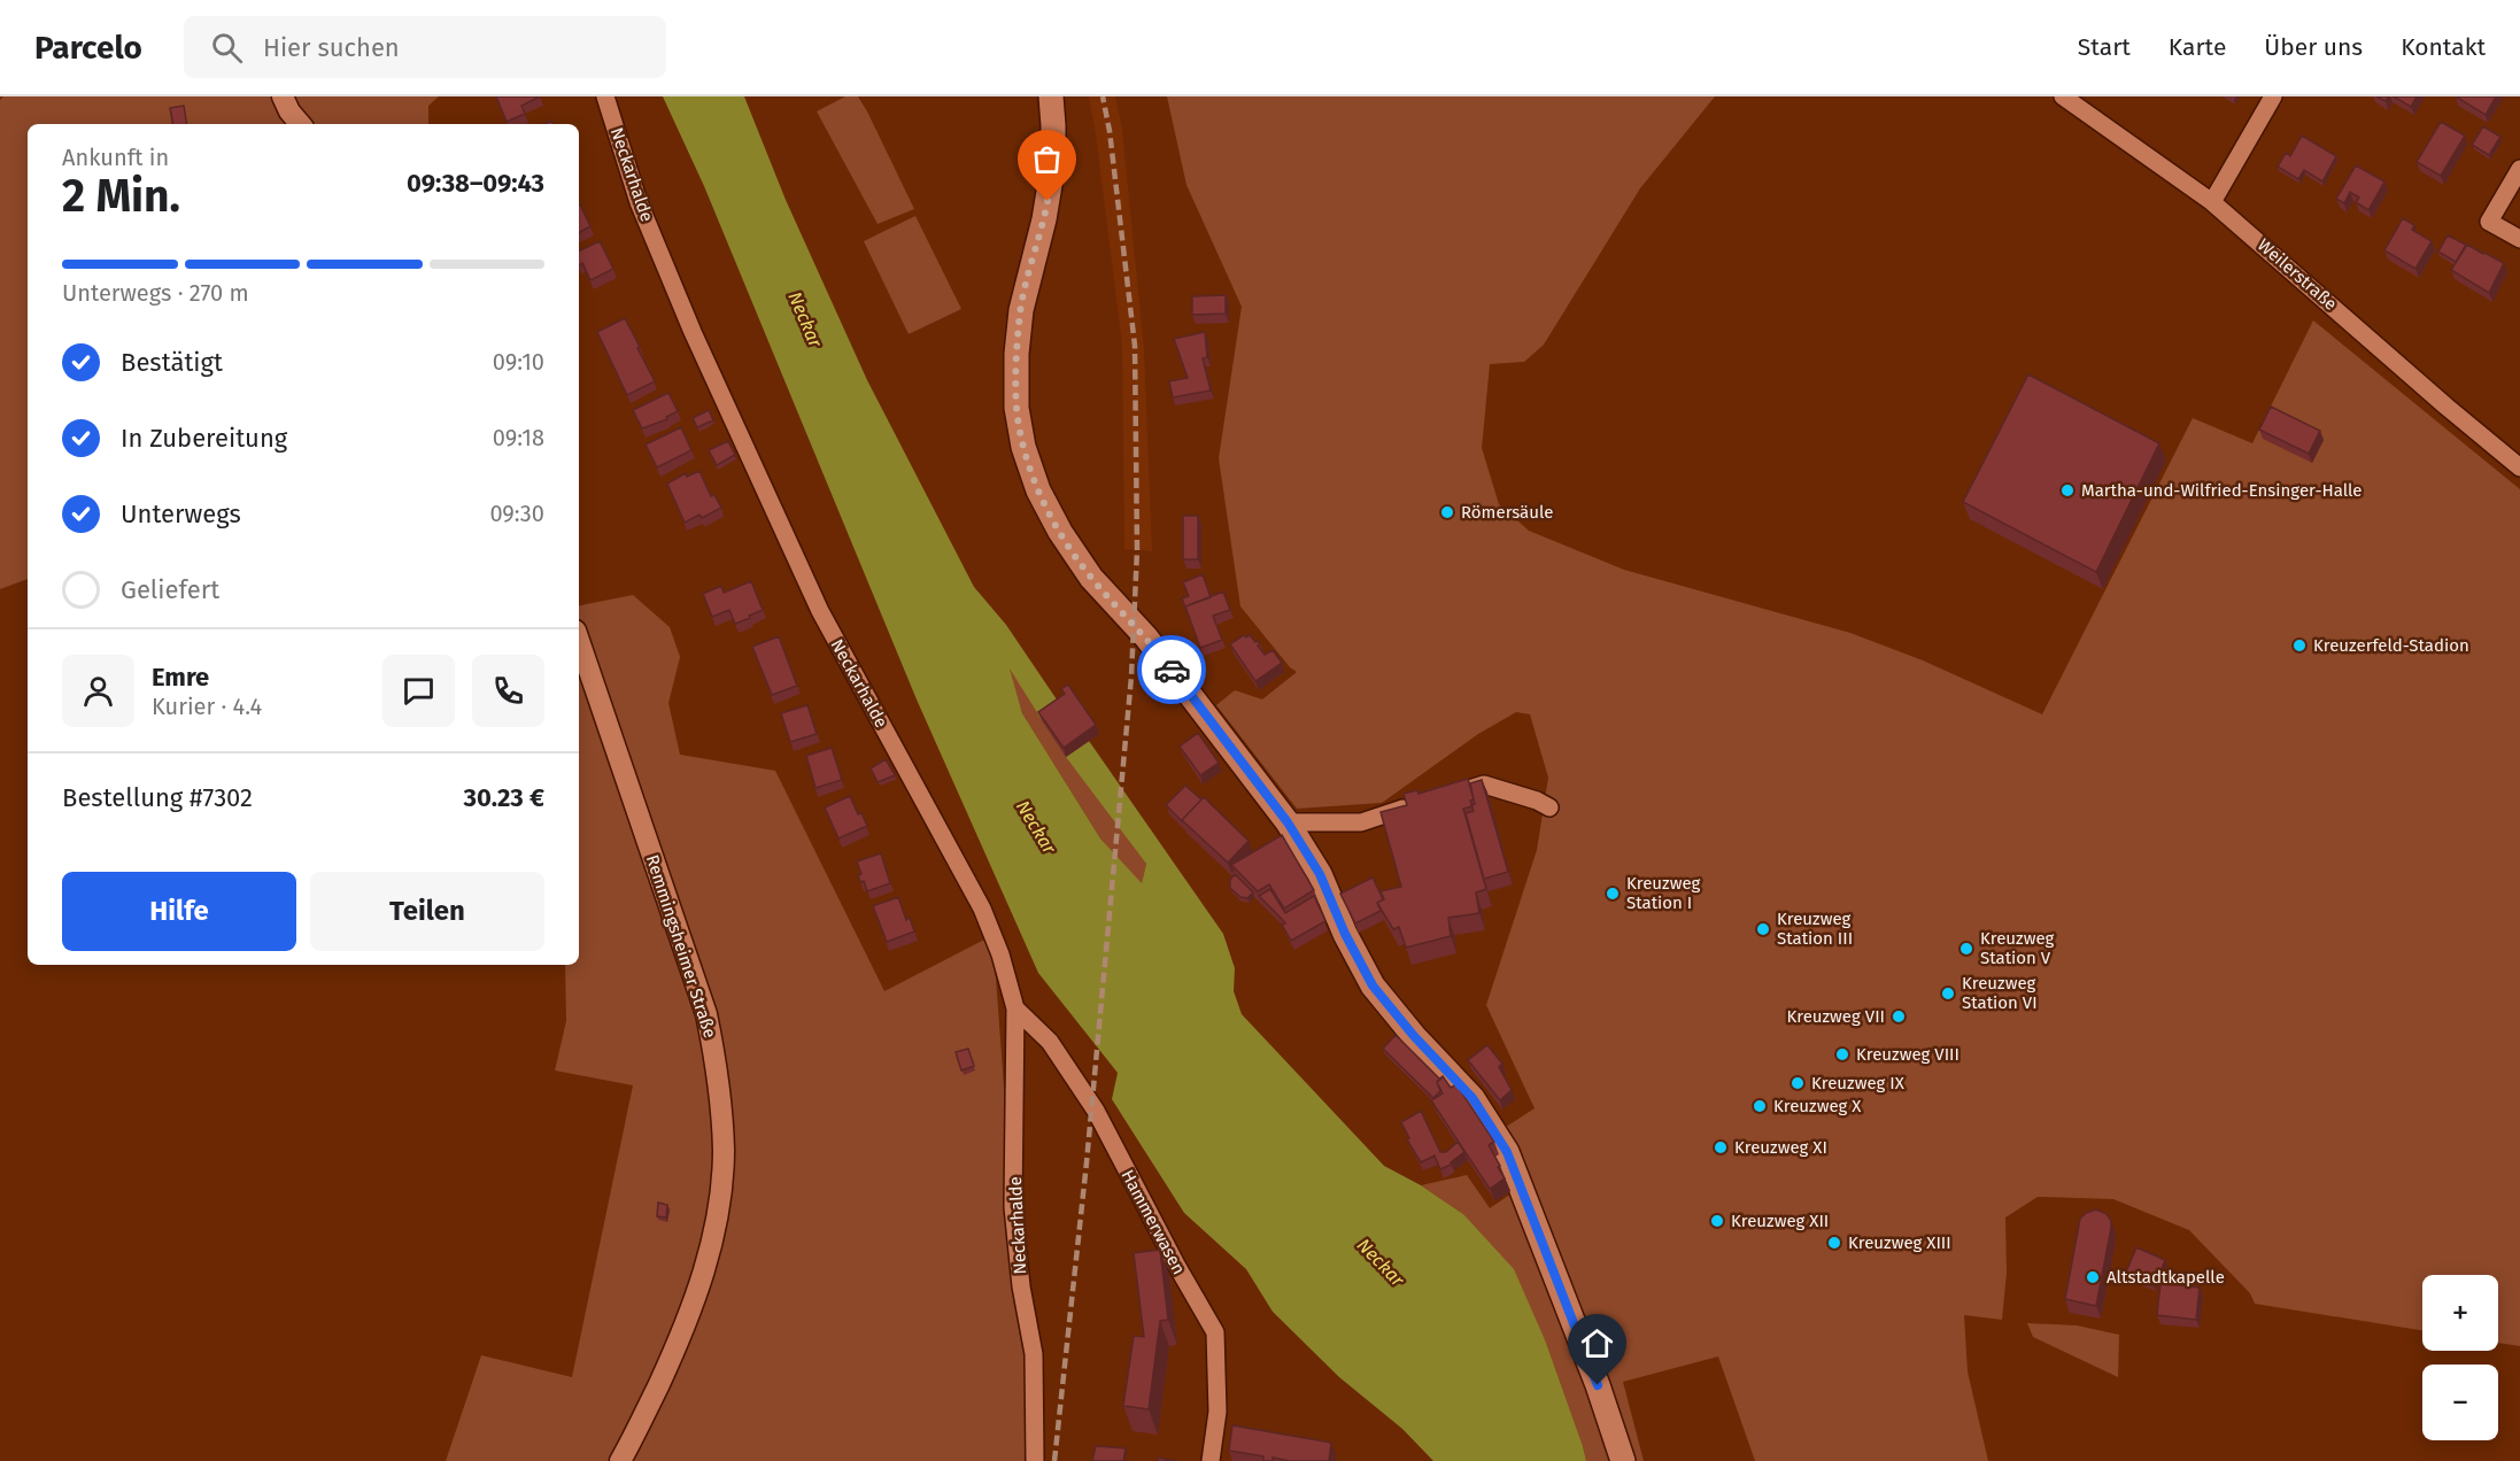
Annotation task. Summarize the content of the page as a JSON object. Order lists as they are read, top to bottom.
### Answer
{
  "streets": {
    "street": [
      "Neckarhalde",
      "Weilerstraße",
      "Remmingsheimer Straße",
      "Hammerwasen"
    ]
  },
  "crossings": [
    ["Neckarhalde", "Hammerwasen"]
  ],
  "water": ["Neckar"],
  "places": [
    "Martha-und-Wilfried-Ensinger-Halle",
    "Römersäule",
    "Kreuzerfeld-Stadion",
    "Kreuzweg Station I",
    "Kreuzweg Station III",
    "Kreuzweg Station V",
    "Kreuzweg Station VI",
    "Kreuzweg VII",
    "Kreuzweg VIII",
    "Kreuzweg IX",
    "Kreuzweg X",
    "Kreuzweg XI",
    "Kreuzweg XII",
    "Kreuzweg XIII",
    "Altstadtkapelle"
  ],
  "page": {
    "header": "Parcelo",
    "search": "Hier suchen",
    "nav": [
      "Start",
      "Karte",
      "Über uns",
      "Kontakt"
    ],
    "heading": ["2 Min.", "Ankunft in", "09:38–09:43"],
    "panel": [
      "Emre",
      "Kurier · 4.4",
      "Bestellung #7302",
      "30.23 €"
    ],
    "bar": "Unterwegs · 270 m",
    "list": [
      ["Bestätigt", "09:10"],
      ["In Zubereitung", "09:18"],
      ["Unterwegs", "09:30"],
      "Geliefert"
    ],
    "buttons": ["Hilfe", "Teilen"],
    "map_buttons": ["+", "−"]
  }
}
